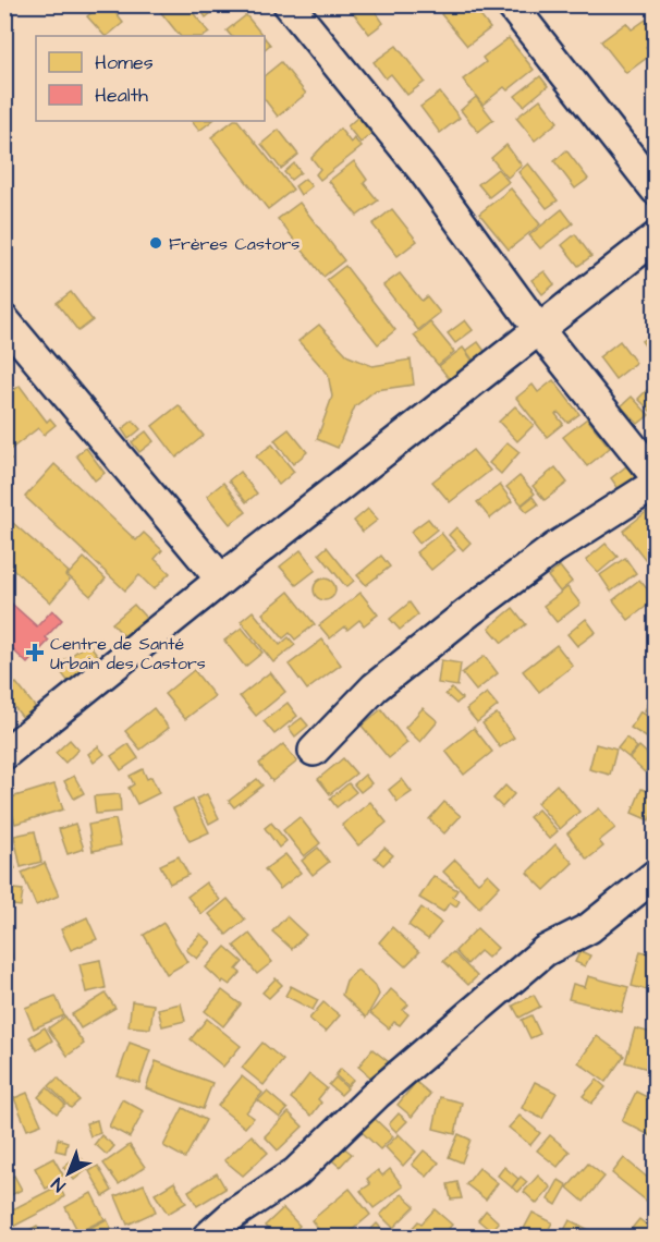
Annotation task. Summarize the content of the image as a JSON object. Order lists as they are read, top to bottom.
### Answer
{
  "places": {
    "other": ["Frères Castors"],
    "health": ["Centre de Santé Urbain des Castors"]
  },
  "legend": ["Homes", "Health"],
  "north": "bottom left"
}
